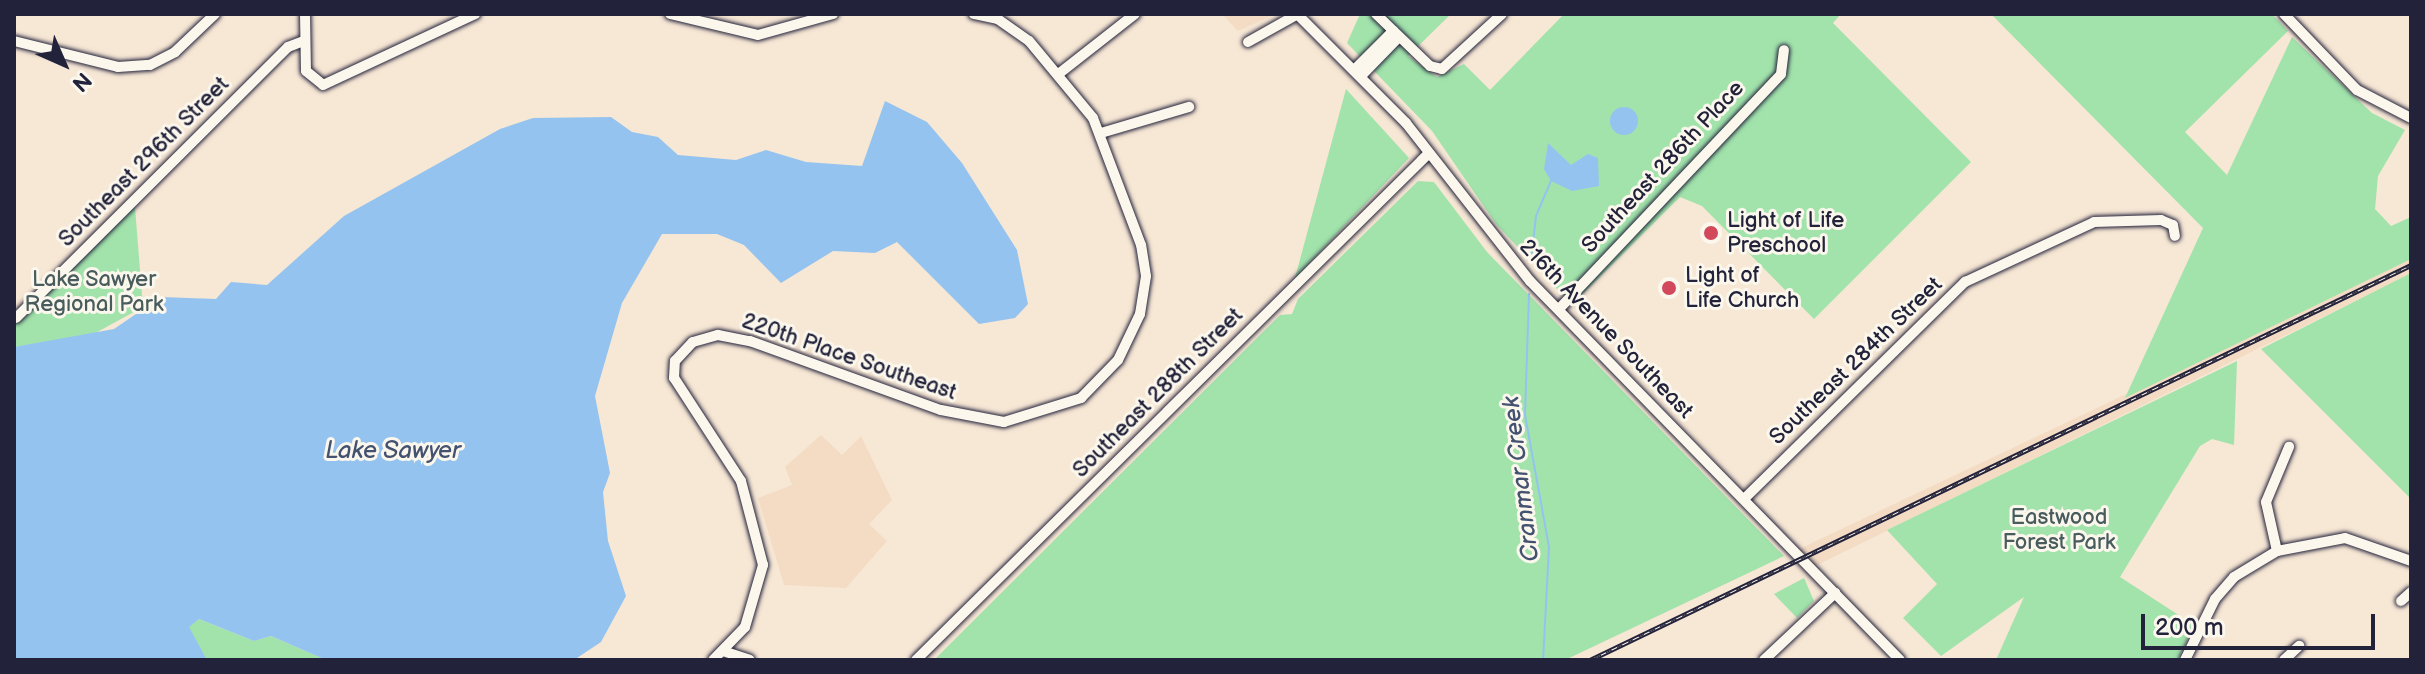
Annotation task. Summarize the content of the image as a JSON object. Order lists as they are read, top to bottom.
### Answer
{
  "streets": {
    "street": [
      "Southeast 296th Street",
      "Southeast 286th Place",
      "216th Avenue Southeast",
      "220th Place Southeast",
      "Southeast 284th Street",
      "Southeast 288th Street"
    ]
  },
  "crossings": [
    ["Southeast 286th Place", "216th Avenue Southeast"],
    ["216th Avenue Southeast", "Southeast 284th Street"],
    ["216th Avenue Southeast", "Southeast 288th Street"]
  ],
  "water": ["Lake Sawyer", "Cranmar Creek"],
  "parks": ["Lake Sawyer Regional Park", "Eastwood Forest Park"],
  "places": ["Light of Life Preschool", "Light of Life Church"],
  "scale_bar": "200 m",
  "north": "bottom right"
}
